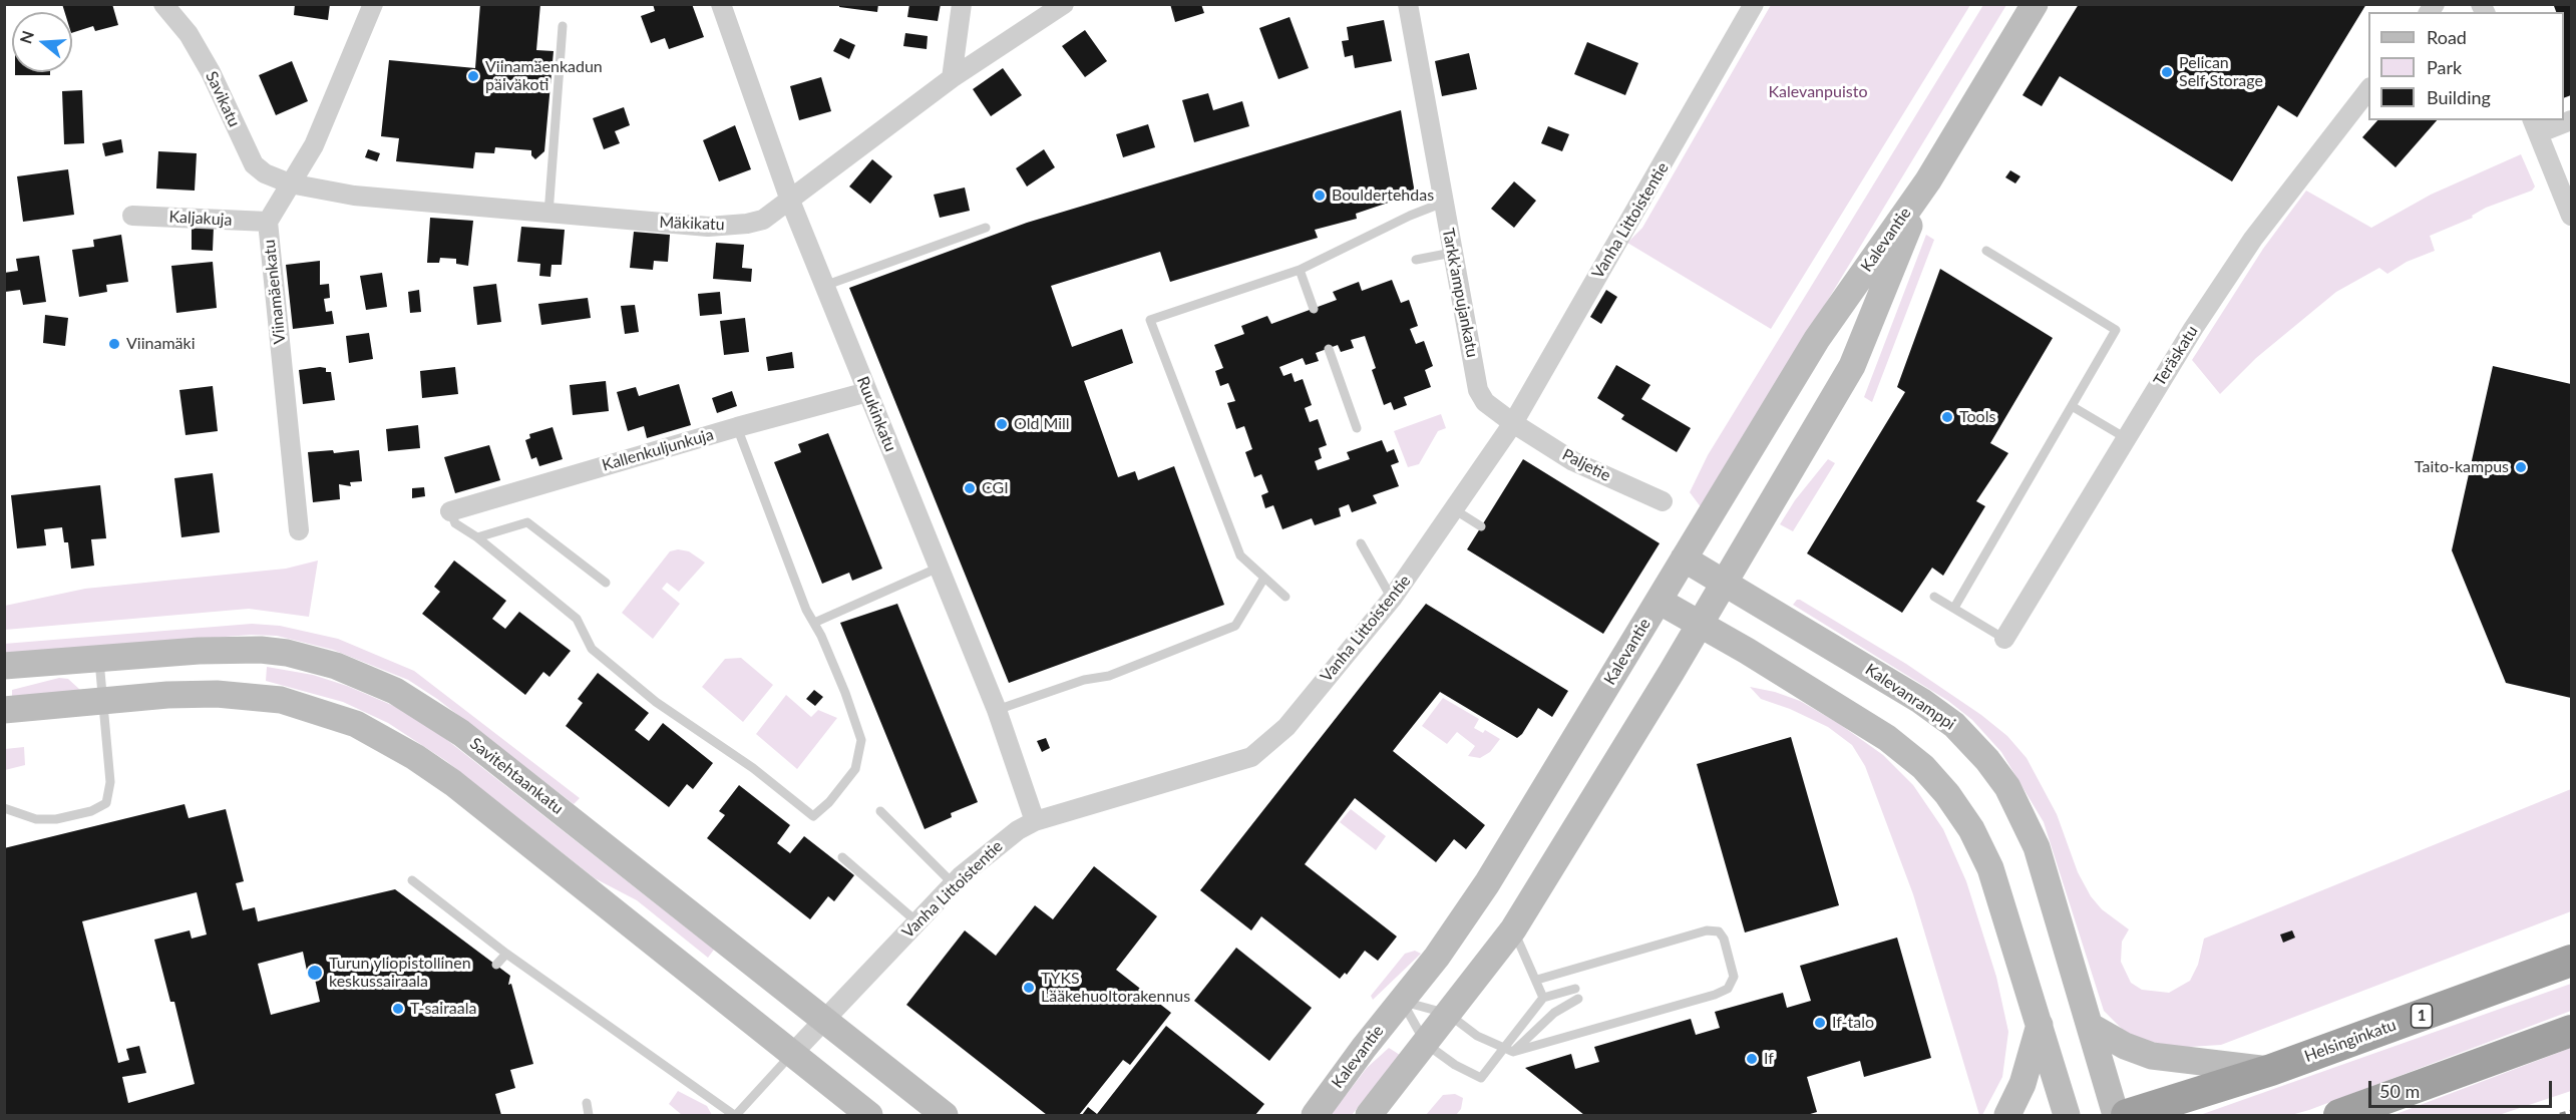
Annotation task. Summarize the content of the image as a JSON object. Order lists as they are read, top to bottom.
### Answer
{
  "streets": {
    "highway": ["1", "Helsinginkatu"],
    "main road": ["Kalevantie", "Kalevanramppi", "Savitehtaankatu"],
    "street": [
      "Savikatu",
      "Kaljakuja",
      "Vanha Littoistentie",
      "Mäkikatu",
      "Viinamäenkatu",
      "Tarkk'ampujankatu",
      "Teräskatu",
      "Ruukinkatu",
      "Kallenkuljunkuja",
      "Paljetie"
    ]
  },
  "crossings": [
    ["Savikatu", "Mäkikatu"],
    ["Savikatu", "Viinamäenkatu"],
    ["Kaljakuja", "Viinamäenkatu"],
    ["Vanha Littoistentie", "Tarkk'ampujankatu"],
    ["Vanha Littoistentie", "Ruukinkatu"],
    ["Vanha Littoistentie", "Paljetie"],
    ["Vanha Littoistentie", "Savitehtaankatu"],
    ["Mäkikatu", "Viinamäenkatu"],
    ["Mäkikatu", "Ruukinkatu"],
    ["Kalevantie", "Kalevanramppi"],
    ["Tarkk'ampujankatu", "Paljetie"],
    ["Ruukinkatu", "Kallenkuljunkuja"]
  ],
  "parks": ["Kalevanpuisto"],
  "places": [
    "Pelican Self Storage",
    "Viinamäenkadun päiväkoti",
    "Bouldertehdas",
    "Viinamäki",
    "Tools",
    "Old Mill",
    "Taito-kampus",
    "CGI",
    "Turun yliopistollinen keskussairaala",
    "TYKS Lääkehuoltorakennus",
    "T-sairaala",
    "If-talo",
    "If"
  ],
  "legend": ["Road", "Park", "Building"],
  "scale_bar": "50 m",
  "north": "left"
}
